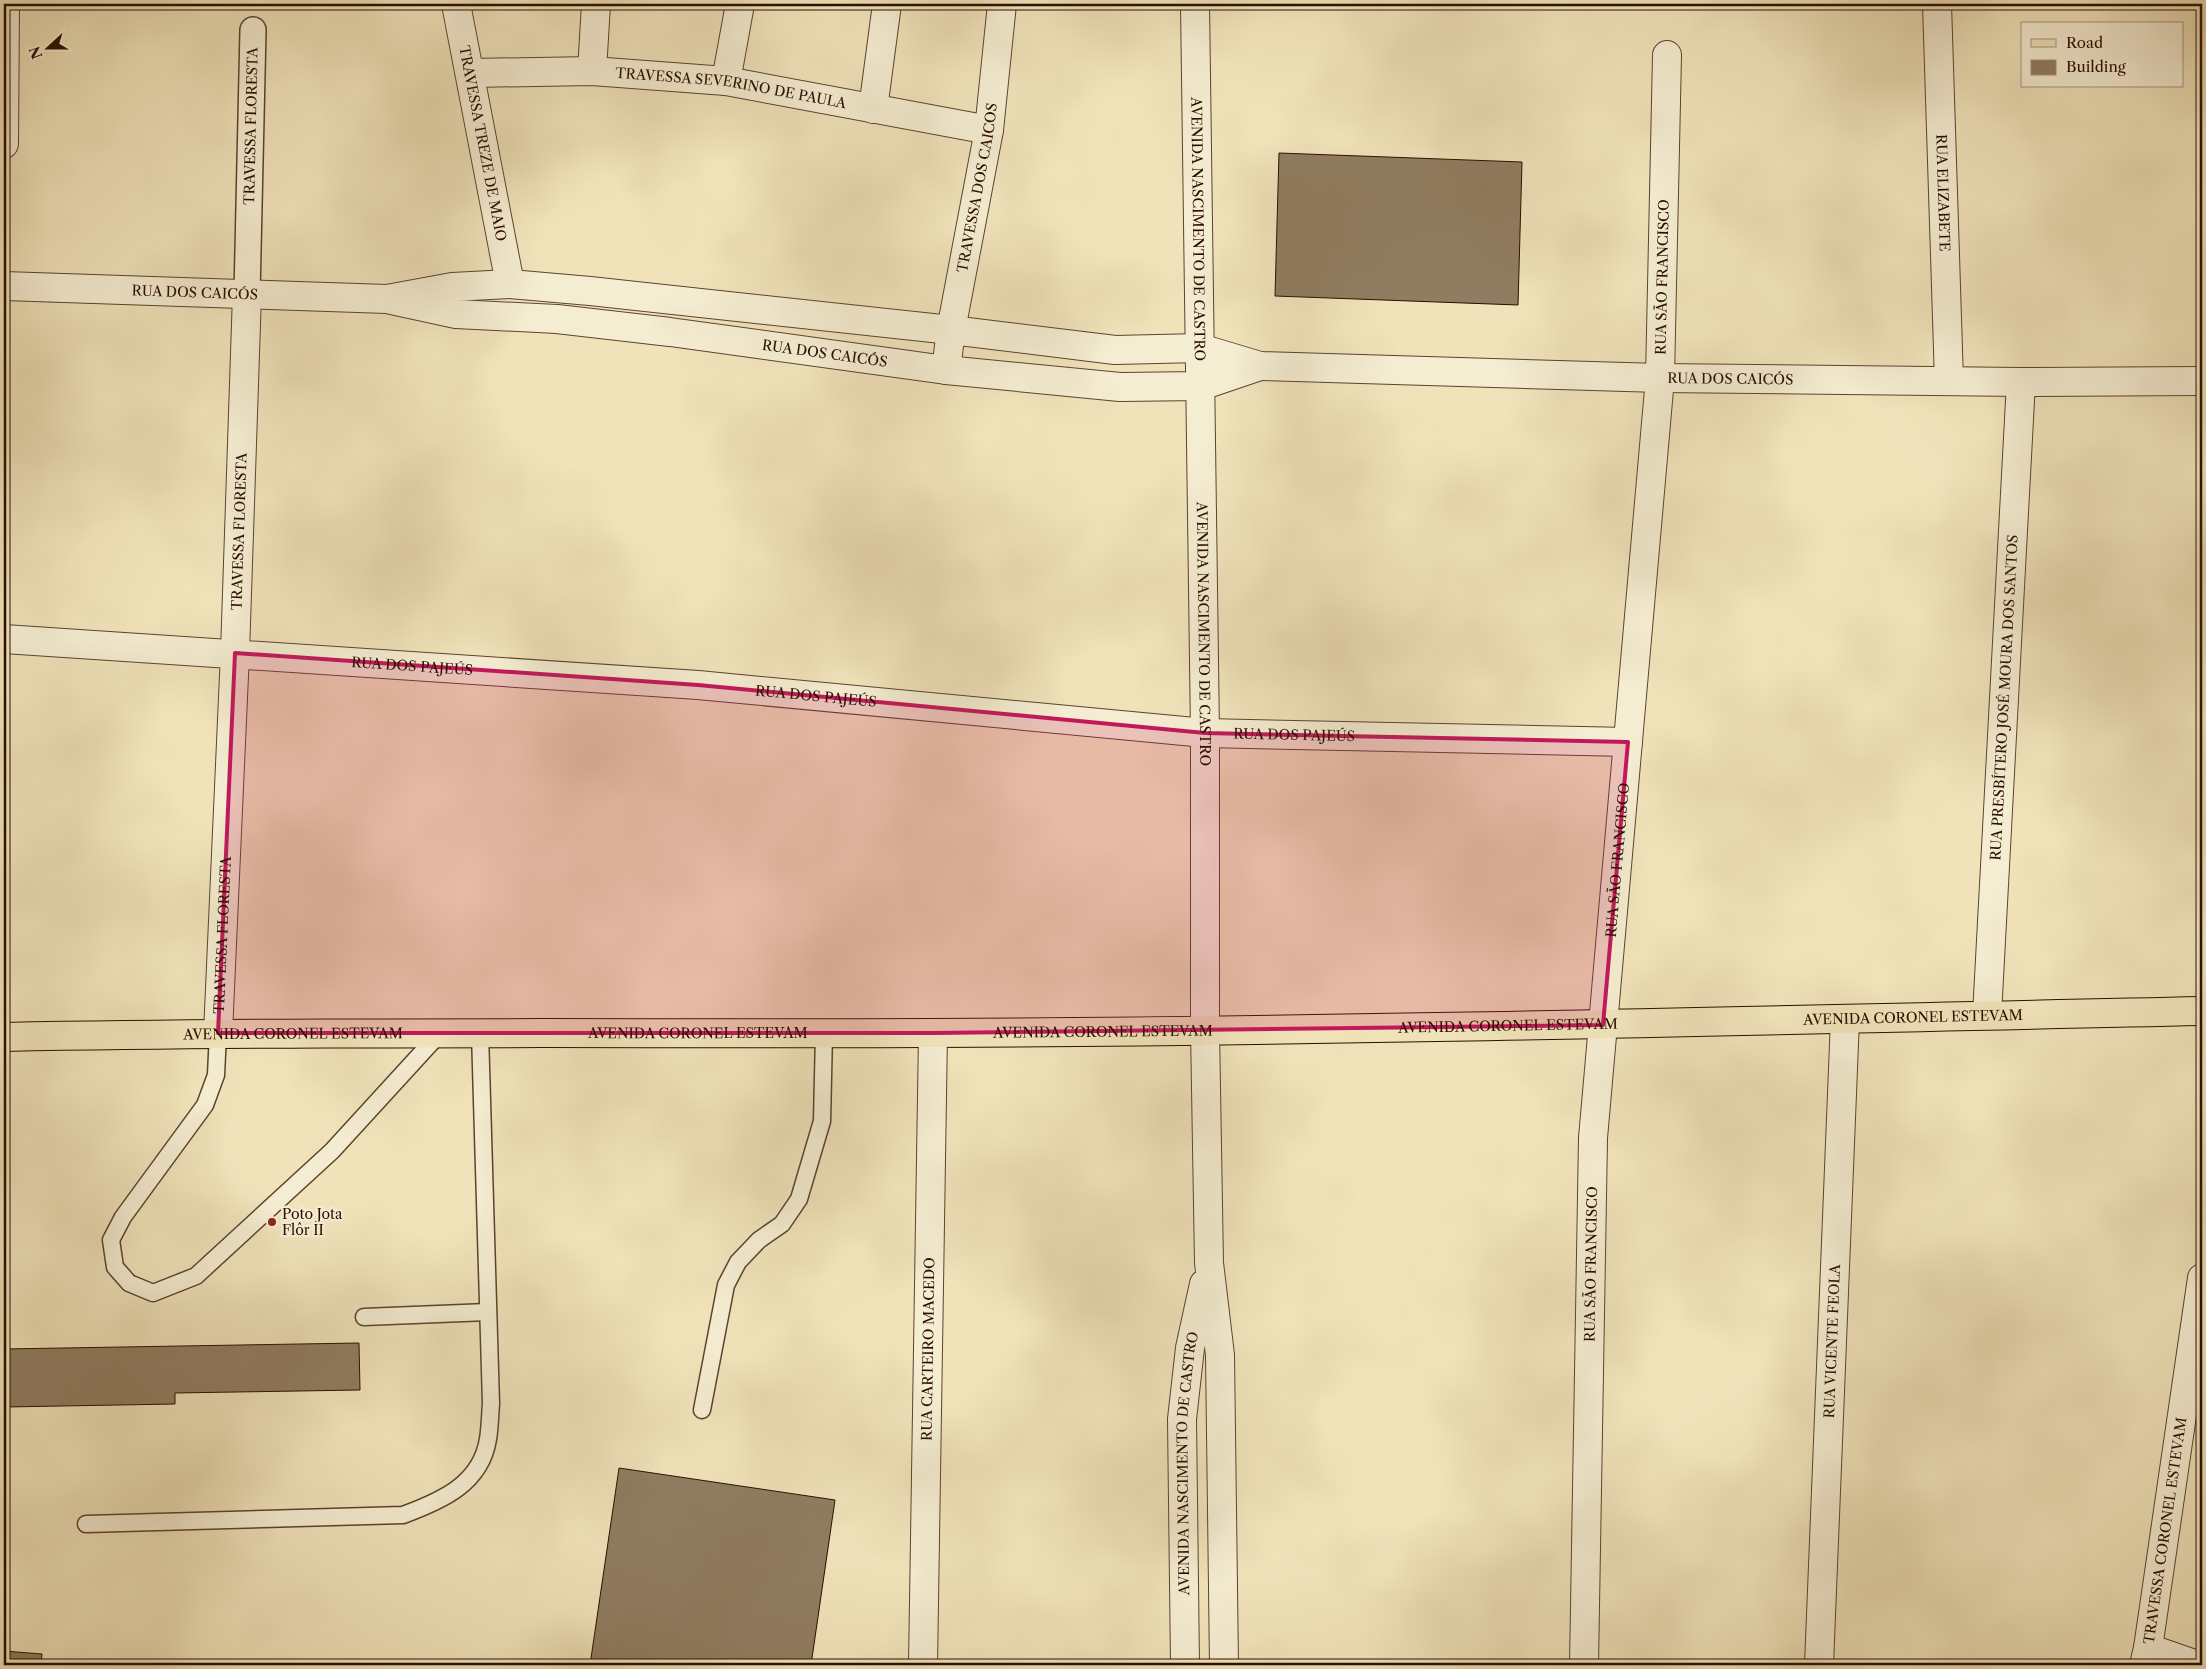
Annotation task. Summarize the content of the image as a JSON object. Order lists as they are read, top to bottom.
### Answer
{
  "streets": {
    "main road": ["AVENIDA CORONEL ESTEVAM"],
    "street": [
      "TRAVESSA SEVERINO DE PAULA",
      "TRAVESSA FLORESTA",
      "TRAVESSA TREZE DE MAIO",
      "TRAVESSA DOS CAICOS",
      "RUA ELIZABETE",
      "AVENIDA NASCIMENTO DE CASTRO",
      "RUA SÃO FRANCISCO",
      "RUA DOS CAICÓS",
      "RUA DOS PAJEÚS",
      "RUA PRESBÍTERO JOSÉ MOURA DOS SANTOS",
      "RUA VICENTE FEOLA",
      "RUA CARTEIRO MACEDO",
      "TRAVESSA CORONEL ESTEVAM"
    ]
  },
  "crossings": [
    ["TRAVESSA SEVERINO DE PAULA", "TRAVESSA TREZE DE MAIO"],
    ["TRAVESSA SEVERINO DE PAULA", "TRAVESSA DOS CAICOS"],
    ["TRAVESSA FLORESTA", "RUA DOS CAICÓS"],
    ["TRAVESSA FLORESTA", "RUA DOS PAJEÚS"],
    ["TRAVESSA FLORESTA", "AVENIDA CORONEL ESTEVAM"],
    ["TRAVESSA TREZE DE MAIO", "RUA DOS CAICÓS"],
    ["TRAVESSA DOS CAICOS", "RUA DOS CAICÓS"],
    ["RUA ELIZABETE", "RUA DOS CAICÓS"],
    ["AVENIDA NASCIMENTO DE CASTRO", "RUA DOS CAICÓS"],
    ["AVENIDA NASCIMENTO DE CASTRO", "RUA DOS PAJEÚS"],
    ["AVENIDA NASCIMENTO DE CASTRO", "AVENIDA CORONEL ESTEVAM"],
    ["RUA SÃO FRANCISCO", "RUA DOS CAICÓS"],
    ["RUA SÃO FRANCISCO", "RUA DOS PAJEÚS"],
    ["RUA SÃO FRANCISCO", "AVENIDA CORONEL ESTEVAM"],
    ["RUA DOS CAICÓS", "RUA PRESBÍTERO JOSÉ MOURA DOS SANTOS"],
    ["RUA PRESBÍTERO JOSÉ MOURA DOS SANTOS", "AVENIDA CORONEL ESTEVAM"],
    ["AVENIDA CORONEL ESTEVAM", "RUA VICENTE FEOLA"],
    ["AVENIDA CORONEL ESTEVAM", "RUA CARTEIRO MACEDO"]
  ],
  "places": ["Poto Jota Flôr II"],
  "legend": ["Road", "Building"],
  "north": "left"
}
